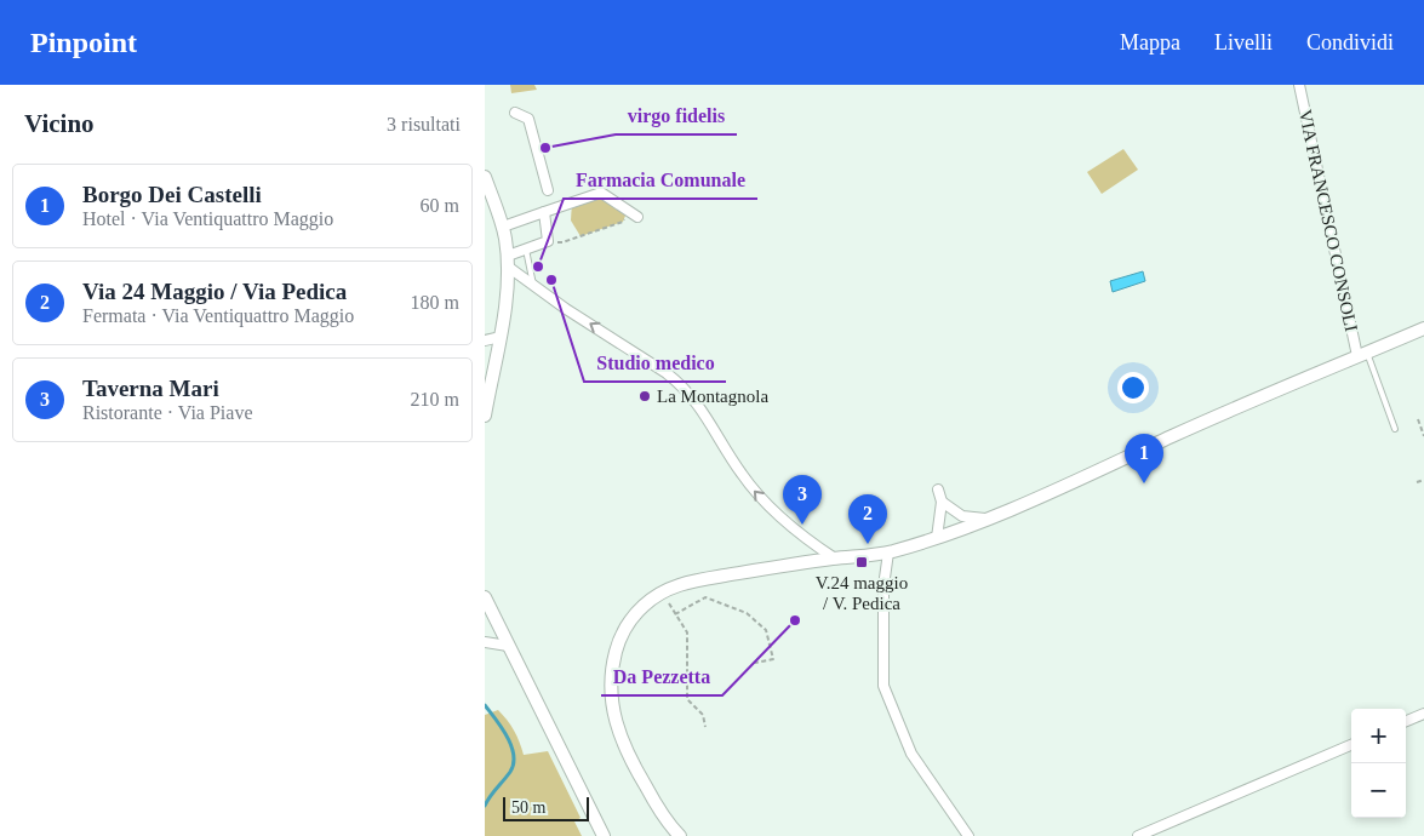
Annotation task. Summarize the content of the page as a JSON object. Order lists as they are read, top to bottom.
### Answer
{
  "streets": {
    "street": ["VIA FRANCESCO CONSOLI"]
  },
  "places": {
    "other": [
      "virgo fidelis",
      "Farmacia Comunale",
      "Studio medico",
      "La Montagnola",
      "Da Pezzetta"
    ],
    "transit": ["V.24 maggio / V. Pedica"]
  },
  "scale_bar": "50 m",
  "page": {
    "header": "Pinpoint",
    "nav": ["Mappa", "Livelli", "Condividi"],
    "heading": ["Vicino", "3 risultati"],
    "list": [
      {
        "mark": "1",
        "name": "Borgo Dei Castelli",
        "note": "Hotel · Via Ventiquattro Maggio",
        "value": "60 m"
      },
      {
        "mark": "2",
        "name": "Via 24 Maggio / Via Pedica",
        "note": "Fermata · Via Ventiquattro Maggio",
        "value": "180 m"
      },
      {
        "mark": "3",
        "name": "Taverna Mari",
        "note": "Ristorante · Via Piave",
        "value": "210 m"
      }
    ],
    "pins": ["1", "3", "2"],
    "map_buttons": ["+", "−"],
    "scale": "50 m"
  }
}
